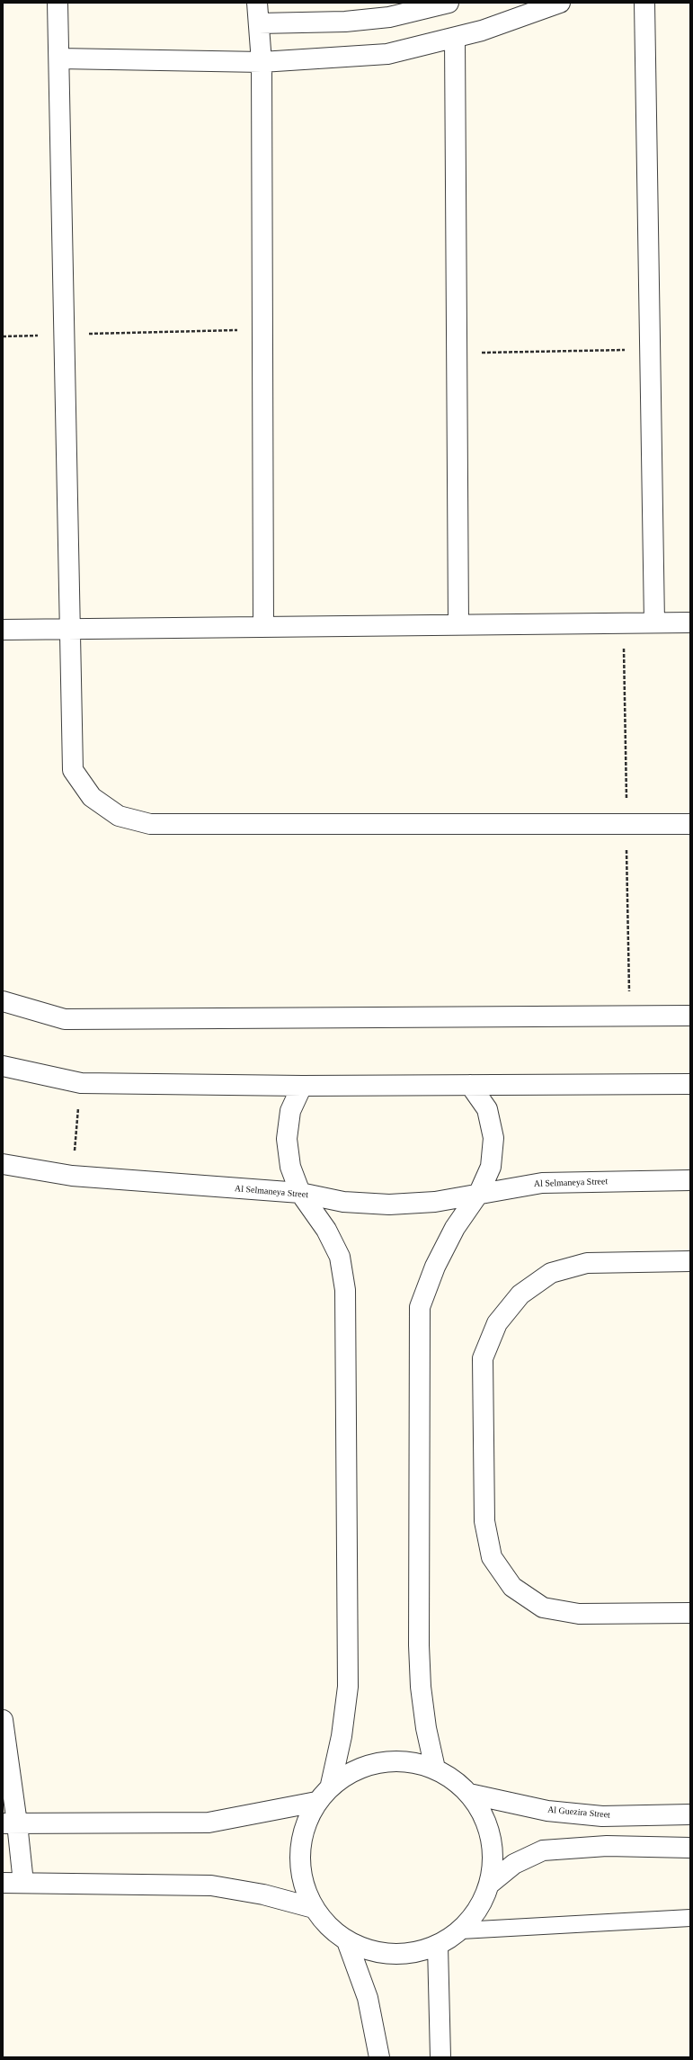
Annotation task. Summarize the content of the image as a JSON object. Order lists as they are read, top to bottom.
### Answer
{
  "streets": {
    "street": ["Al Selmaneya Street", "Al Guezira Street"]
  }
}
